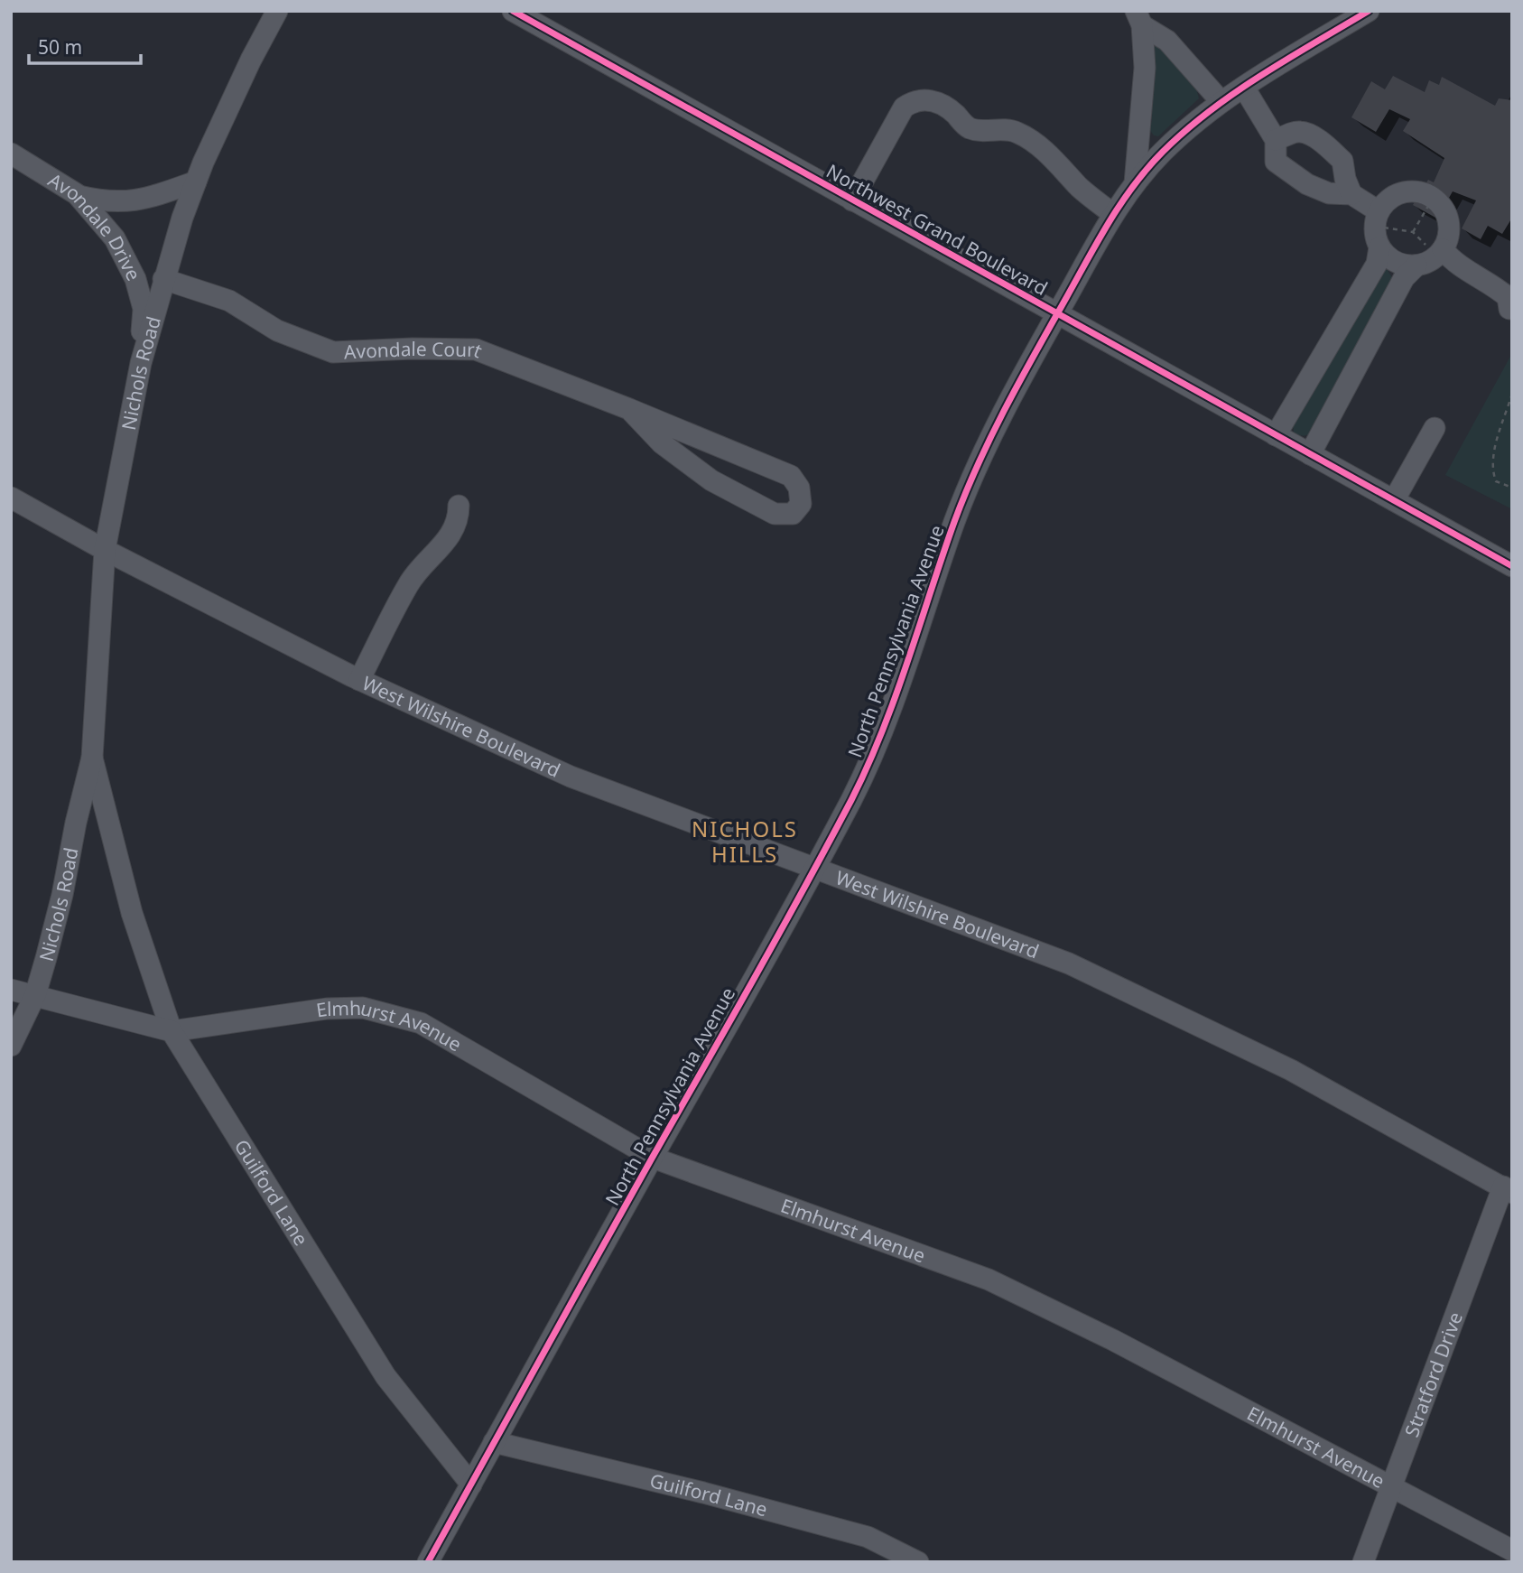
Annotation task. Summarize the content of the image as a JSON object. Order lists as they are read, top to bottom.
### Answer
{
  "streets": {
    "street": [
      "Northwest Grand Boulevard",
      "Avondale Drive",
      "Avondale Court",
      "Nichols Road",
      "North Pennsylvania Avenue",
      "West Wilshire Boulevard",
      "Elmhurst Avenue",
      "Guilford Lane",
      "Stratford Drive"
    ]
  },
  "crossings": [
    ["Northwest Grand Boulevard", "North Pennsylvania Avenue"],
    ["Avondale Drive", "Nichols Road"],
    ["Avondale Court", "Nichols Road"],
    ["Nichols Road", "West Wilshire Boulevard"],
    ["Nichols Road", "Elmhurst Avenue"],
    ["Nichols Road", "Guilford Lane"],
    ["North Pennsylvania Avenue", "West Wilshire Boulevard"],
    ["North Pennsylvania Avenue", "Elmhurst Avenue"],
    ["North Pennsylvania Avenue", "Guilford Lane"],
    ["West Wilshire Boulevard", "Stratford Drive"],
    ["Elmhurst Avenue", "Guilford Lane"],
    ["Elmhurst Avenue", "Stratford Drive"]
  ],
  "districts": ["NICHOLS HILLS"],
  "scale_bar": "50 m"
}
